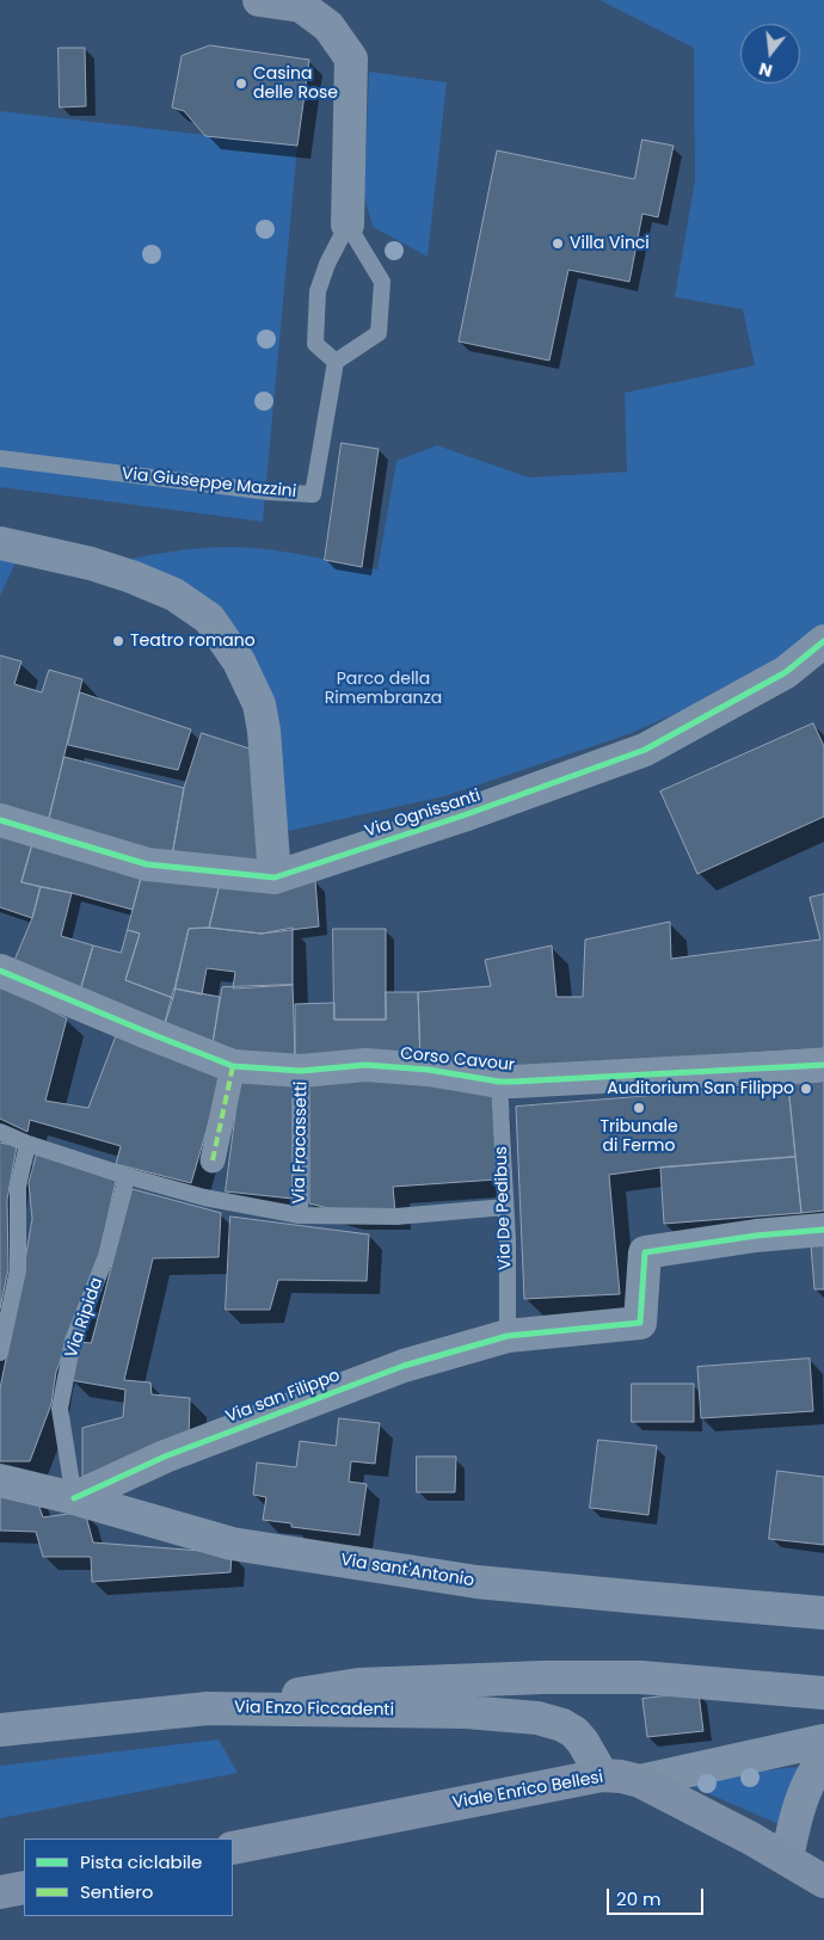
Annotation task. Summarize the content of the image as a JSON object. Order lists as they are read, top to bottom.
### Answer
{
  "streets": {
    "main road": ["Viale Enrico Bellesi"],
    "street": [
      "Via Ognissanti",
      "Corso Cavour",
      "Via san Filippo",
      "Via sant'Antonio",
      "Via Enzo Ficcadenti"
    ],
    "lane": [
      "Via Giuseppe Mazzini",
      "Via Fracassetti",
      "Via De Pedibus",
      "Via Ripida"
    ]
  },
  "crossings": [
    ["Corso Cavour", "Via Fracassetti"],
    ["Corso Cavour", "Via De Pedibus"],
    ["Via De Pedibus", "Via san Filippo"],
    ["Via Ripida", "Via san Filippo"],
    ["Via Ripida", "Via sant'Antonio"],
    ["Via san Filippo", "Via sant'Antonio"],
    ["Via Enzo Ficcadenti", "Viale Enrico Bellesi"]
  ],
  "parks": ["Parco della Rimembranza"],
  "places": [
    "Casina delle Rose",
    "Villa Vinci",
    "Teatro romano",
    "Auditorium San Filippo",
    "Tribunale di Fermo"
  ],
  "legend": ["Pista ciclabile", "Sentiero"],
  "scale_bar": "20 m",
  "north": "bottom"
}
